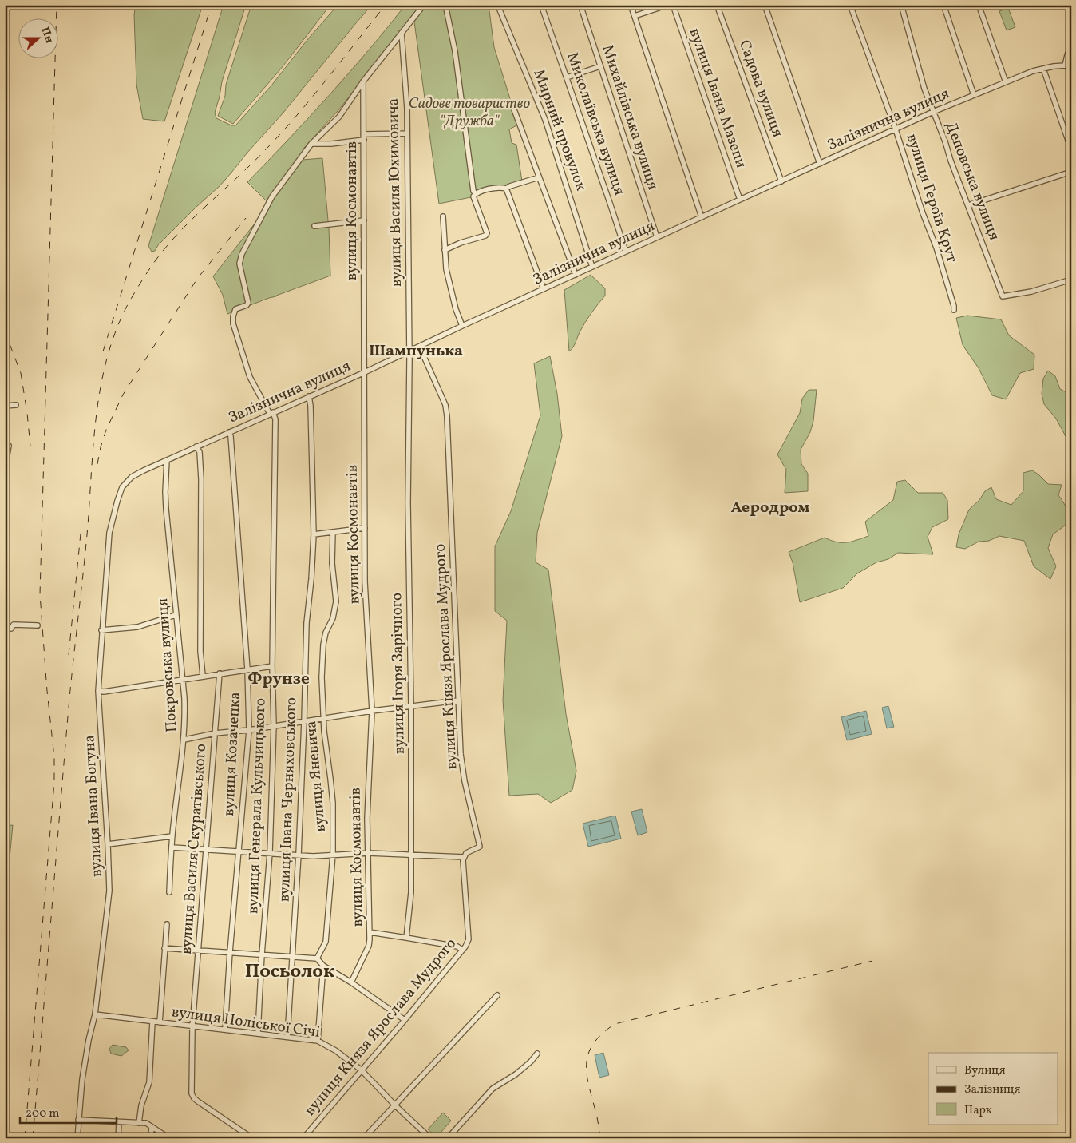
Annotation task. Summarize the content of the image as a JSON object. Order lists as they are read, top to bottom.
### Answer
{
  "streets": {
    "street": [
      "Садова вулиця",
      "вулиця Івана Мазепи",
      "Михайлівська вулиця",
      "Залізнична вулиця",
      "Миколаївська вулиця",
      "Мирний провулок",
      "Деповська вулиця",
      "вулиця Василя Юхимовича",
      "вулиця Героїв Крут",
      "вулиця Космонавтів",
      "вулиця Князя Ярослава Мудрого",
      "Покровська вулиця",
      "вулиця Ігоря Зарічного",
      "вулиця Козаченка",
      "вулиця Яневича",
      "вулиця Івана Черняховського",
      "вулиця Івана Богуна",
      "вулиця Генерала Кульчицького",
      "вулиця Василя Скуратівського",
      "вулиця Поліської Січі"
    ]
  },
  "crossings": [
    ["Садова вулиця", "Залізнична вулиця"],
    ["вулиця Івана Мазепи", "Залізнична вулиця"],
    ["Михайлівська вулиця", "Залізнична вулиця"],
    ["Залізнична вулиця", "Миколаївська вулиця"],
    ["Залізнична вулиця", "Мирний провулок"],
    ["Залізнична вулиця", "Деповська вулиця"],
    ["Залізнична вулиця", "вулиця Василя Юхимовича"],
    ["Залізнична вулиця", "вулиця Героїв Крут"],
    ["Залізнична вулиця", "вулиця Космонавтів"],
    ["Залізнична вулиця", "вулиця Князя Ярослава Мудрого"],
    ["Залізнична вулиця", "Покровська вулиця"],
    ["Залізнична вулиця", "вулиця Ігоря Зарічного"],
    ["Залізнична вулиця", "вулиця Козаченка"],
    ["Залізнична вулиця", "вулиця Івана Черняховського"],
    ["Залізнична вулиця", "вулиця Івана Богуна"],
    ["Залізнична вулиця", "вулиця Генерала Кульчицького"],
    ["вулиця Василя Юхимовича", "вулиця Ігоря Зарічного"],
    ["вулиця Князя Ярослава Мудрого", "вулиця Поліської Січі"],
    ["вулиця Козаченка", "вулиця Поліської Січі"],
    ["вулиця Івана Черняховського", "вулиця Поліської Січі"],
    ["вулиця Івана Богуна", "вулиця Поліської Січі"],
    ["вулиця Генерала Кульчицького", "вулиця Поліської Січі"],
    ["вулиця Василя Скуратівського", "вулиця Поліської Січі"]
  ],
  "districts": [
    "Шампунька",
    "Аеродром",
    "Фрунзе",
    "Посьолок"
  ],
  "parks": ["Садове товариство \"Дружба\""],
  "legend": ["Вулиця", "Залізниця", "Парк"],
  "scale_bar": "200 m",
  "north": "right"
}
